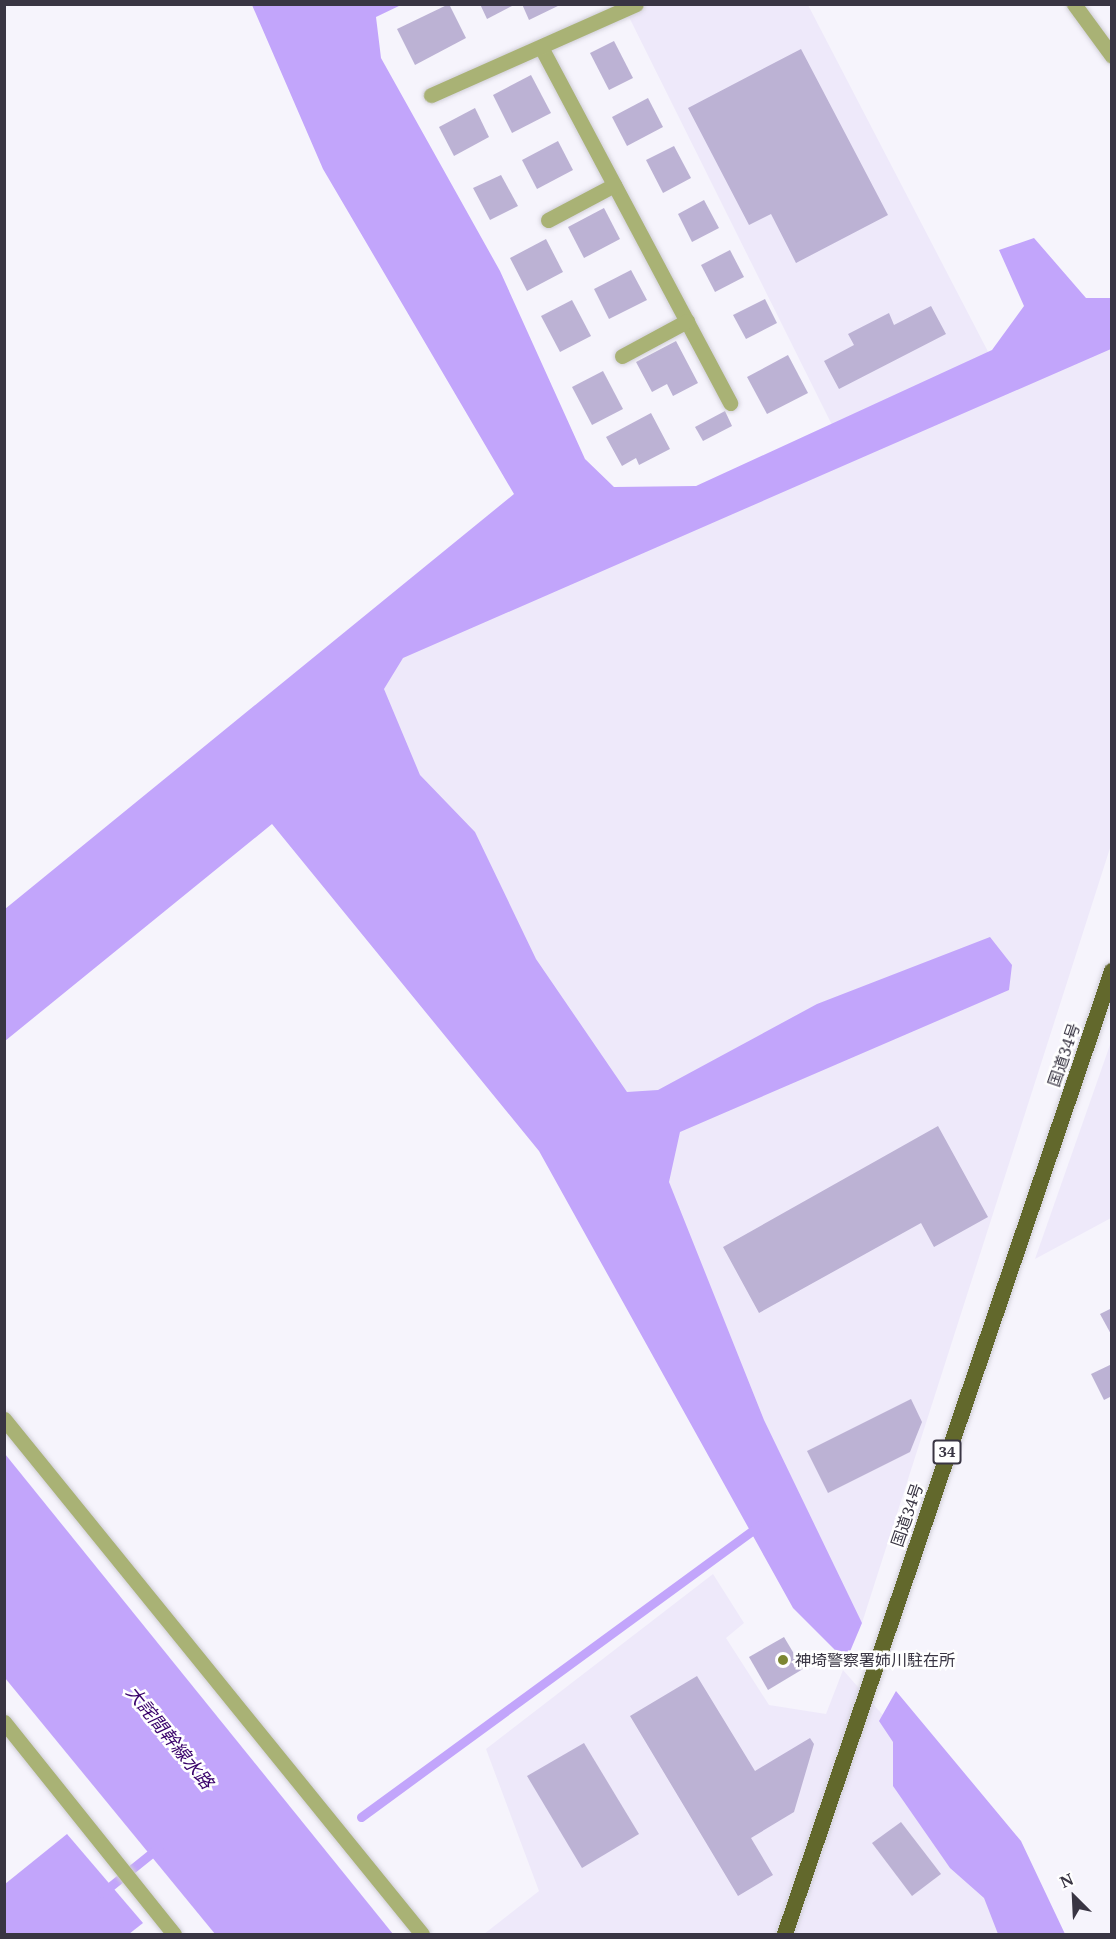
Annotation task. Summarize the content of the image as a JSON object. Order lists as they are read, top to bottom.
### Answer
{
  "streets": {
    "highway": ["国道34号", "34"]
  },
  "water": ["大詫間幹線水路"],
  "places": ["神埼警察署姉川駐在所"],
  "north": "top left"
}
